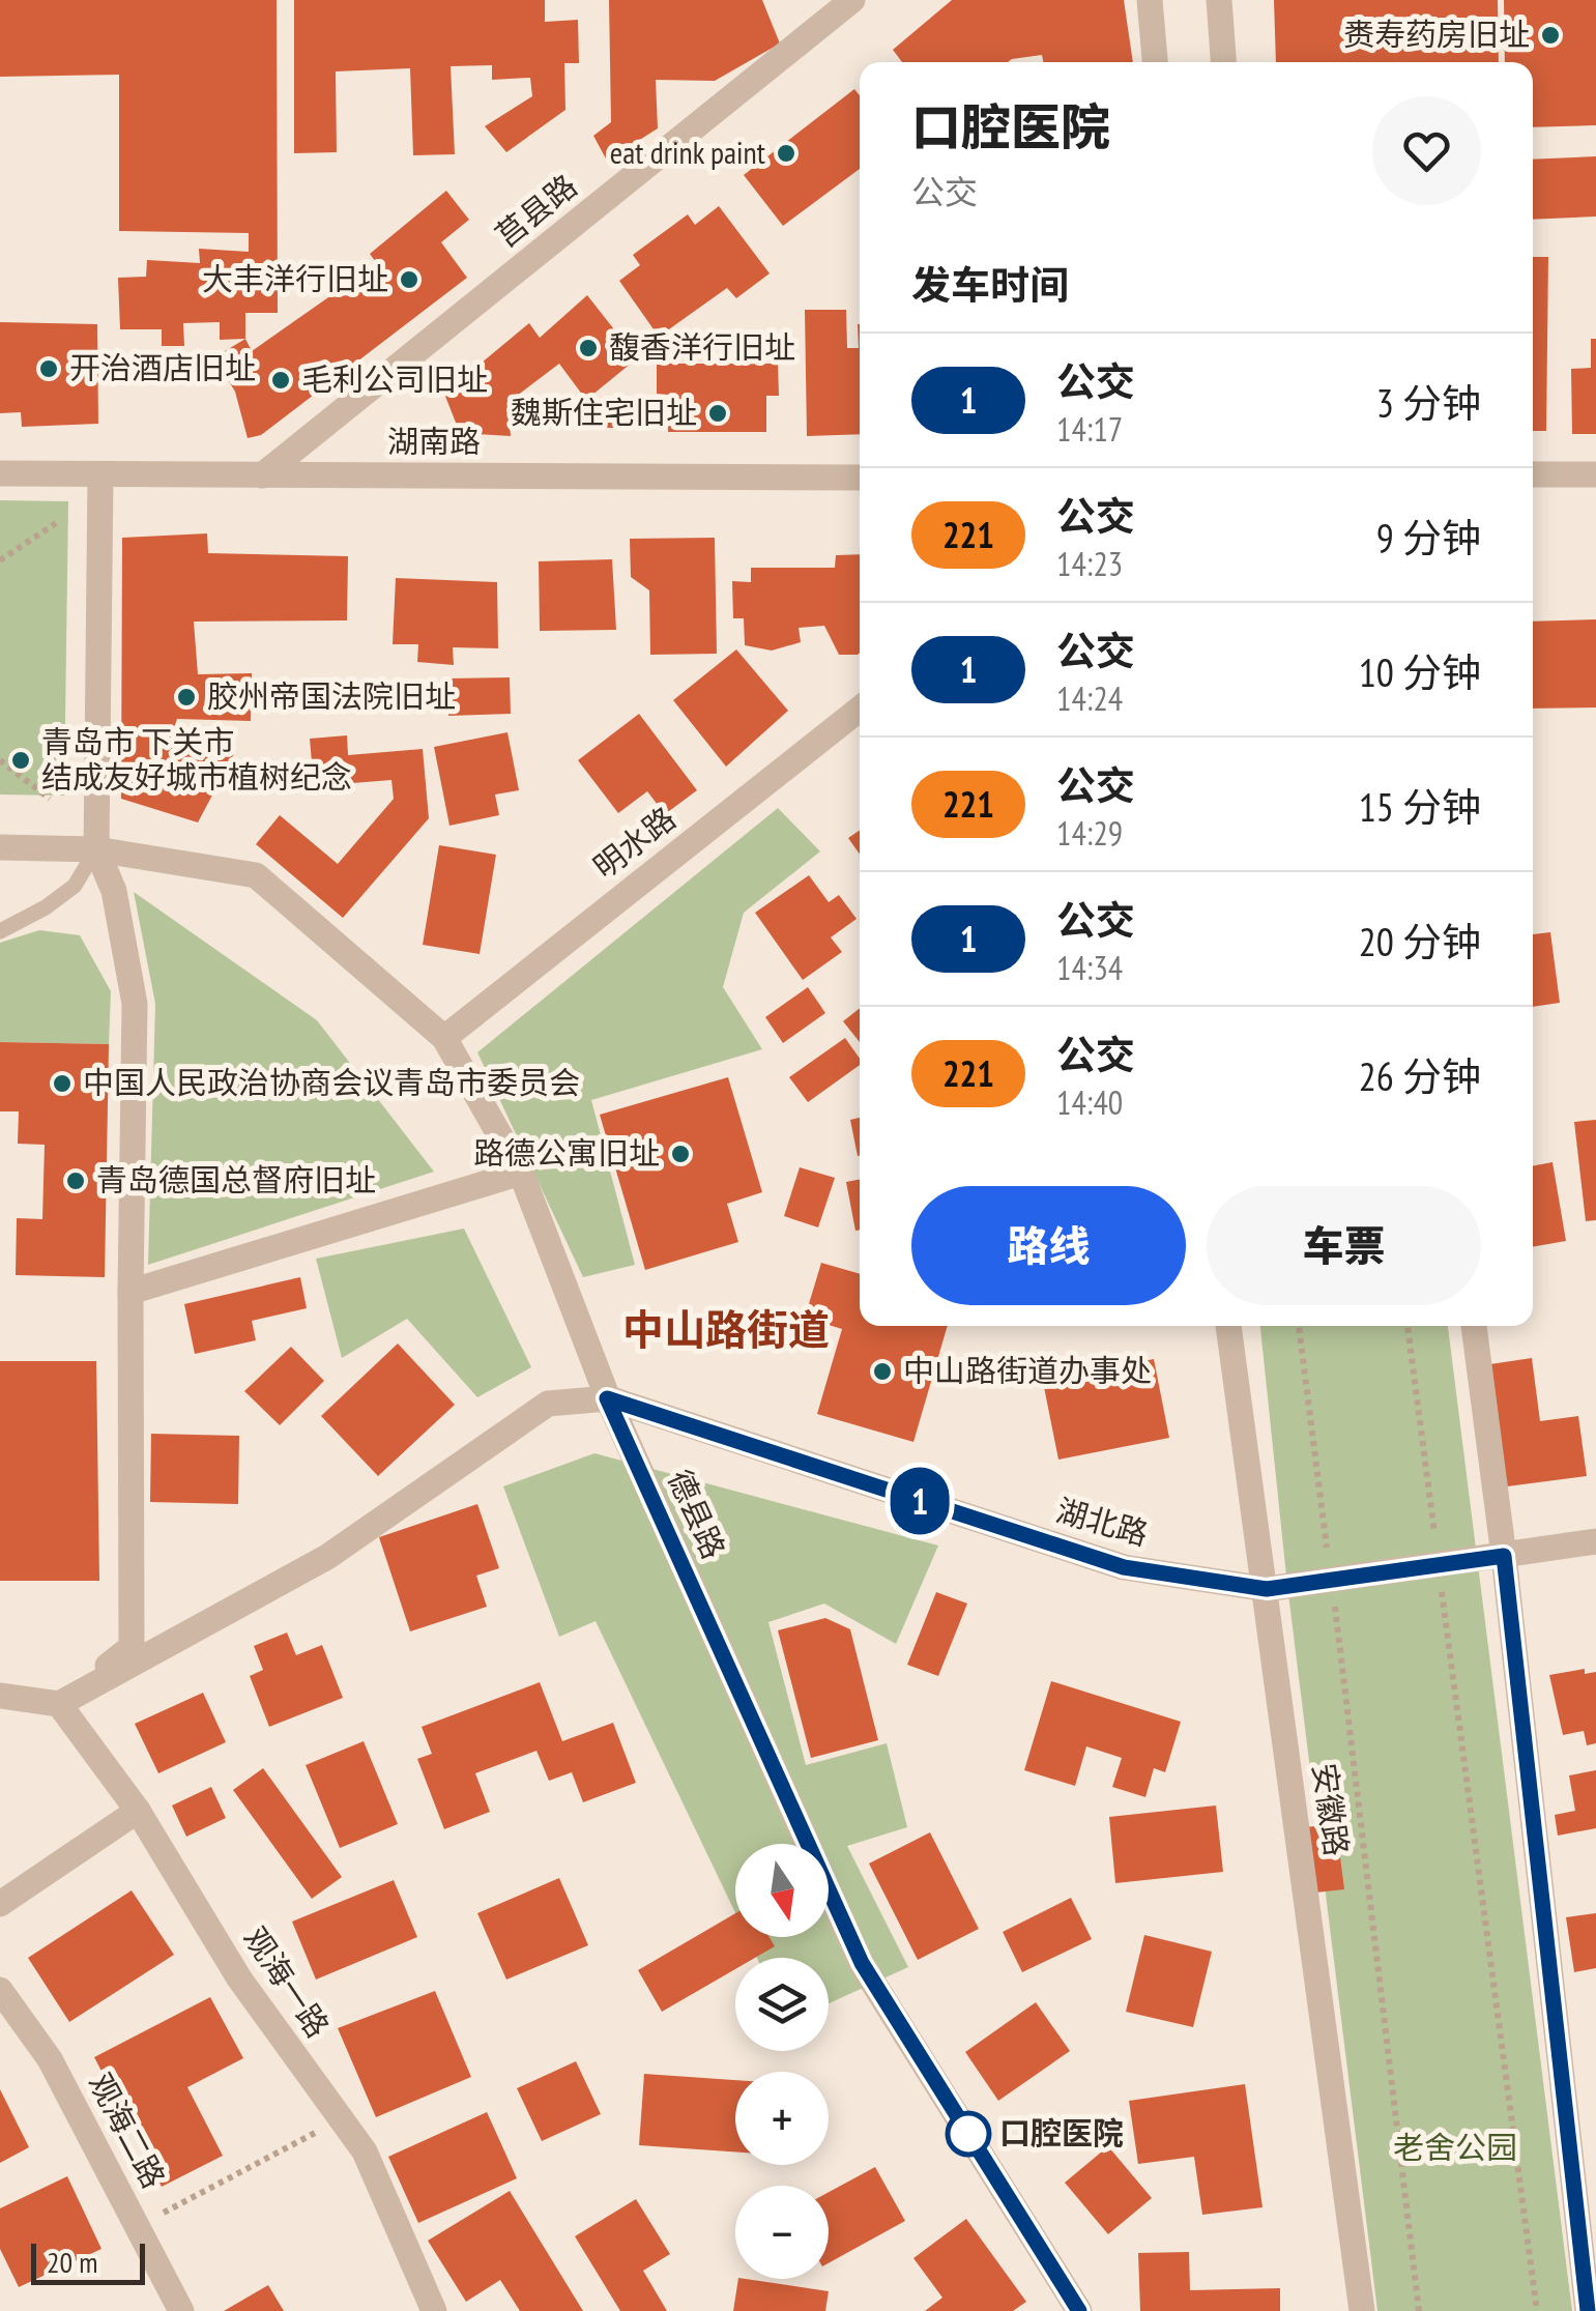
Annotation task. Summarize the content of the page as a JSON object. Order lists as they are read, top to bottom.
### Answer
{
  "streets": {
    "street": [
      "莒县路",
      "湖南路",
      "明水路",
      "德县路",
      "湖北路",
      "安徽路",
      "观海一路",
      "观海二路"
    ]
  },
  "crossings": [
    ["莒县路", "湖南路"],
    ["明水路", "德县路"],
    ["德县路", "湖北路"],
    ["湖北路", "安徽路"]
  ],
  "districts": ["中山路街道"],
  "parks": ["老舍公园"],
  "places": [
    "赉寿药房旧址",
    "eat drink paint",
    "大丰洋行旧址",
    "馥香洋行旧址",
    "开治酒店旧址",
    "毛利公司旧址",
    "魏斯住宅旧址",
    "胶州帝国法院旧址",
    "青岛市 下关市 结成友好城市植树纪念",
    "中国人民政治协商会议青岛市委员会",
    "路德公寓旧址",
    "青岛德国总督府旧址",
    "中山路街道办事处",
    "口腔医院"
  ],
  "lines": ["bus line 1"],
  "scale_bar": "20 m",
  "north": "bottom",
  "page": {
    "on_map": "1",
    "heading": [
      ["口腔医院", "公交"],
      "发车时间"
    ],
    "list": [
      {
        "mark": "1",
        "name": "公交",
        "note": "14:17",
        "value": "3 分钟"
      },
      {
        "mark": "221",
        "name": "公交",
        "note": "14:23",
        "value": "9 分钟"
      },
      {
        "mark": "1",
        "name": "公交",
        "note": "14:24",
        "value": "10 分钟"
      },
      {
        "mark": "221",
        "name": "公交",
        "note": "14:29",
        "value": "15 分钟"
      },
      {
        "mark": "1",
        "name": "公交",
        "note": "14:34",
        "value": "20 分钟"
      },
      {
        "mark": "221",
        "name": "公交",
        "note": "14:40",
        "value": "26 分钟"
      }
    ],
    "buttons": ["路线", "车票"],
    "map_buttons": ["+", "−"],
    "scale": "20 m"
  }
}
